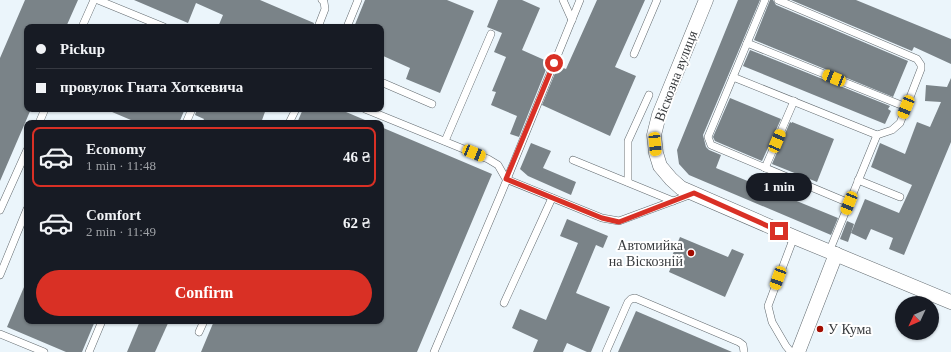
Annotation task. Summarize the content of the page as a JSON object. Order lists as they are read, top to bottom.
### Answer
{
  "streets": {
    "street": ["Віскозна вулиця"]
  },
  "places": ["Автомийка на Віскозній", "У Кума"],
  "north": "bottom left",
  "page": {
    "banner": ["Pickup", "провулок Гната Хоткевича"],
    "list": [
      {
        "name": "Economy",
        "note": "1 min · 11:48",
        "value": "46 ₴"
      },
      {
        "name": "Comfort",
        "note": "2 min · 11:49",
        "value": "62 ₴"
      }
    ],
    "bubble": "1 min",
    "buttons": "Confirm"
  }
}
